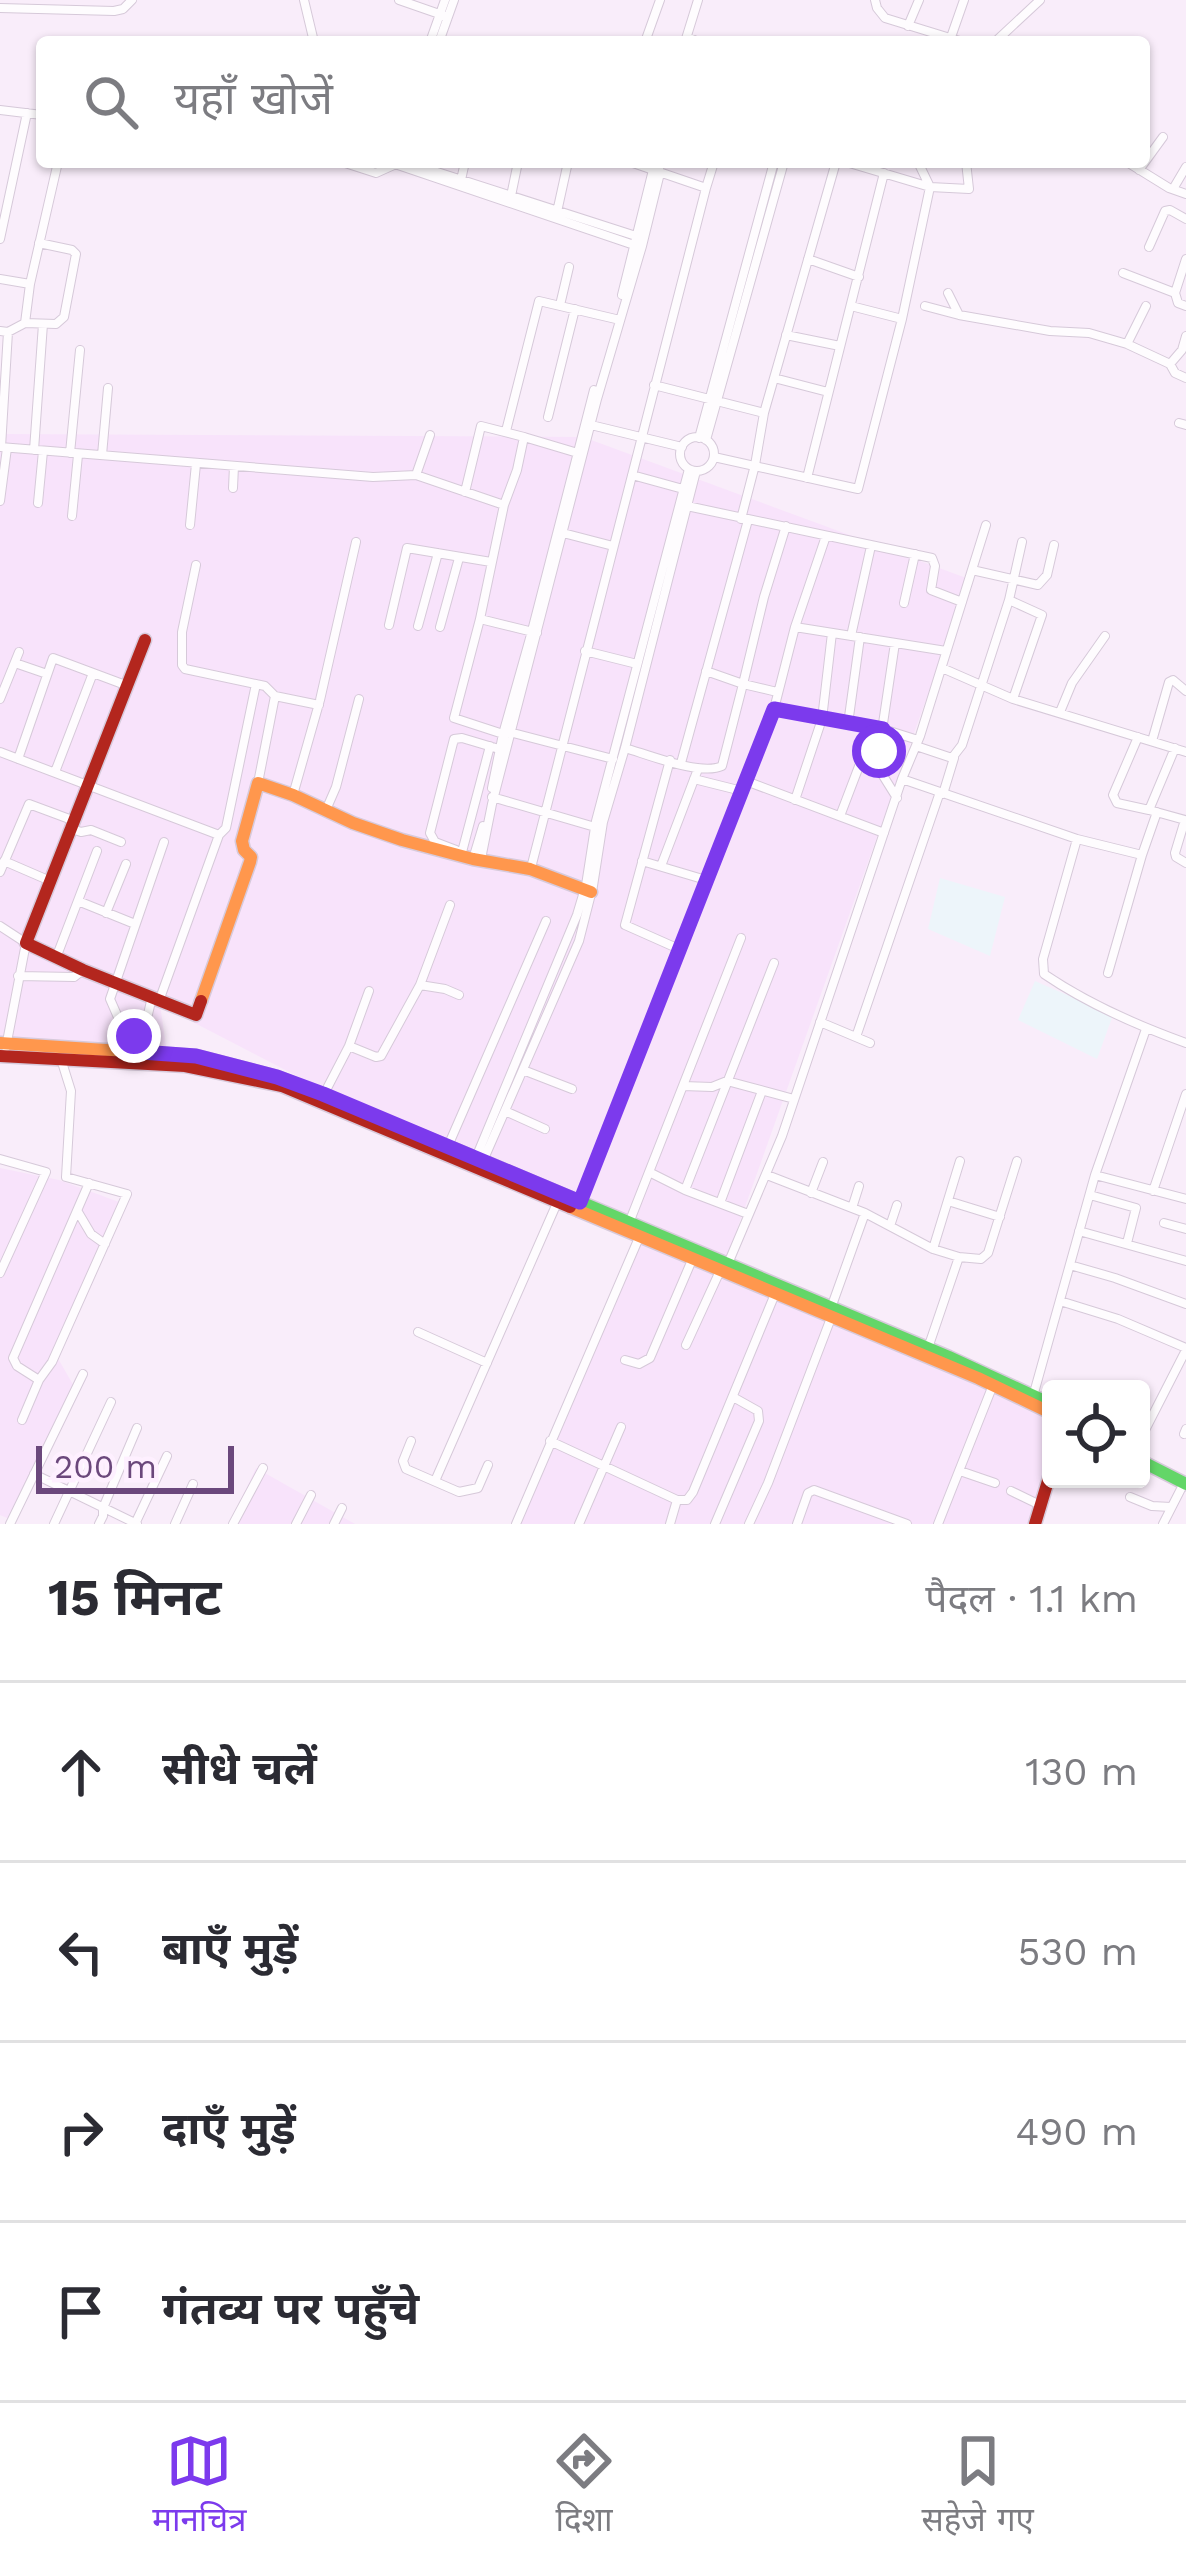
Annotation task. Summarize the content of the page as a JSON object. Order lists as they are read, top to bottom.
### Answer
{
  "scale_bar": "200 m",
  "page": {
    "search": "यहाँ खोजें",
    "scale": "200 m",
    "heading": ["15 मिनट", "पैदल · 1.1 km"],
    "list": [
      ["सीधे चलें", "130 m"],
      ["बाएँ मुड़ें", "530 m"],
      ["दाएँ मुड़ें", "490 m"],
      "गंतव्य पर पहुँचे"
    ],
    "nav": ["मानचित्र", "दिशा", "सहेजे गए"]
  }
}
